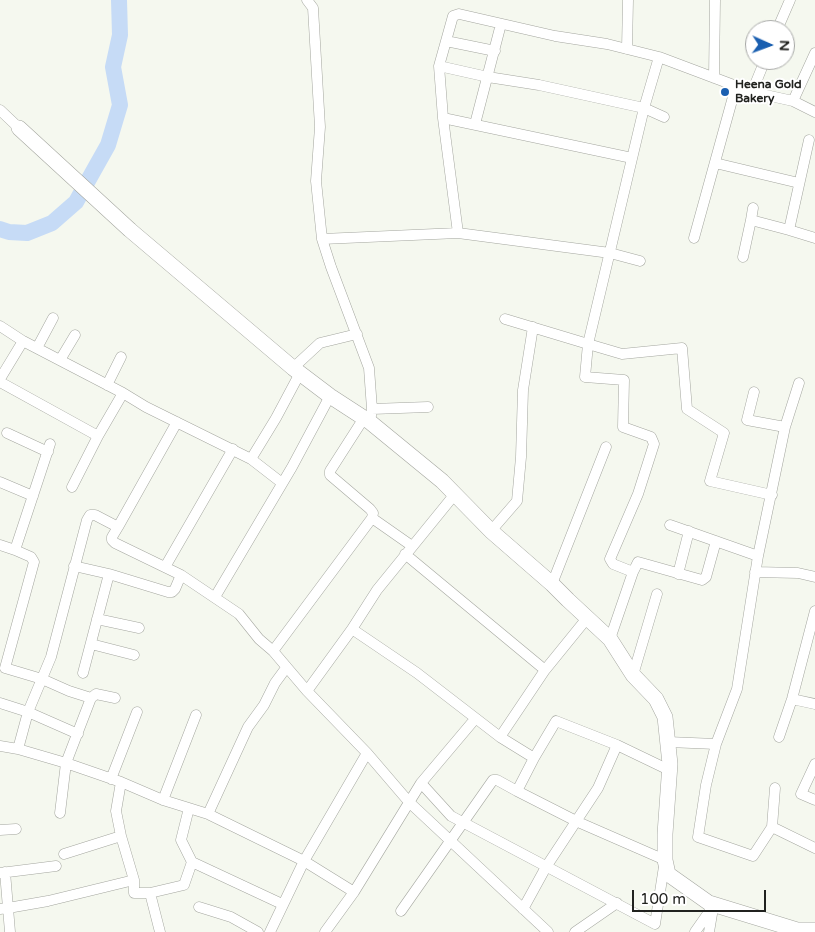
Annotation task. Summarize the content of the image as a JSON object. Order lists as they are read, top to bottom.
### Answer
{
  "places": ["Heena Gold Bakery"],
  "scale_bar": "100 m",
  "north": "right"
}
